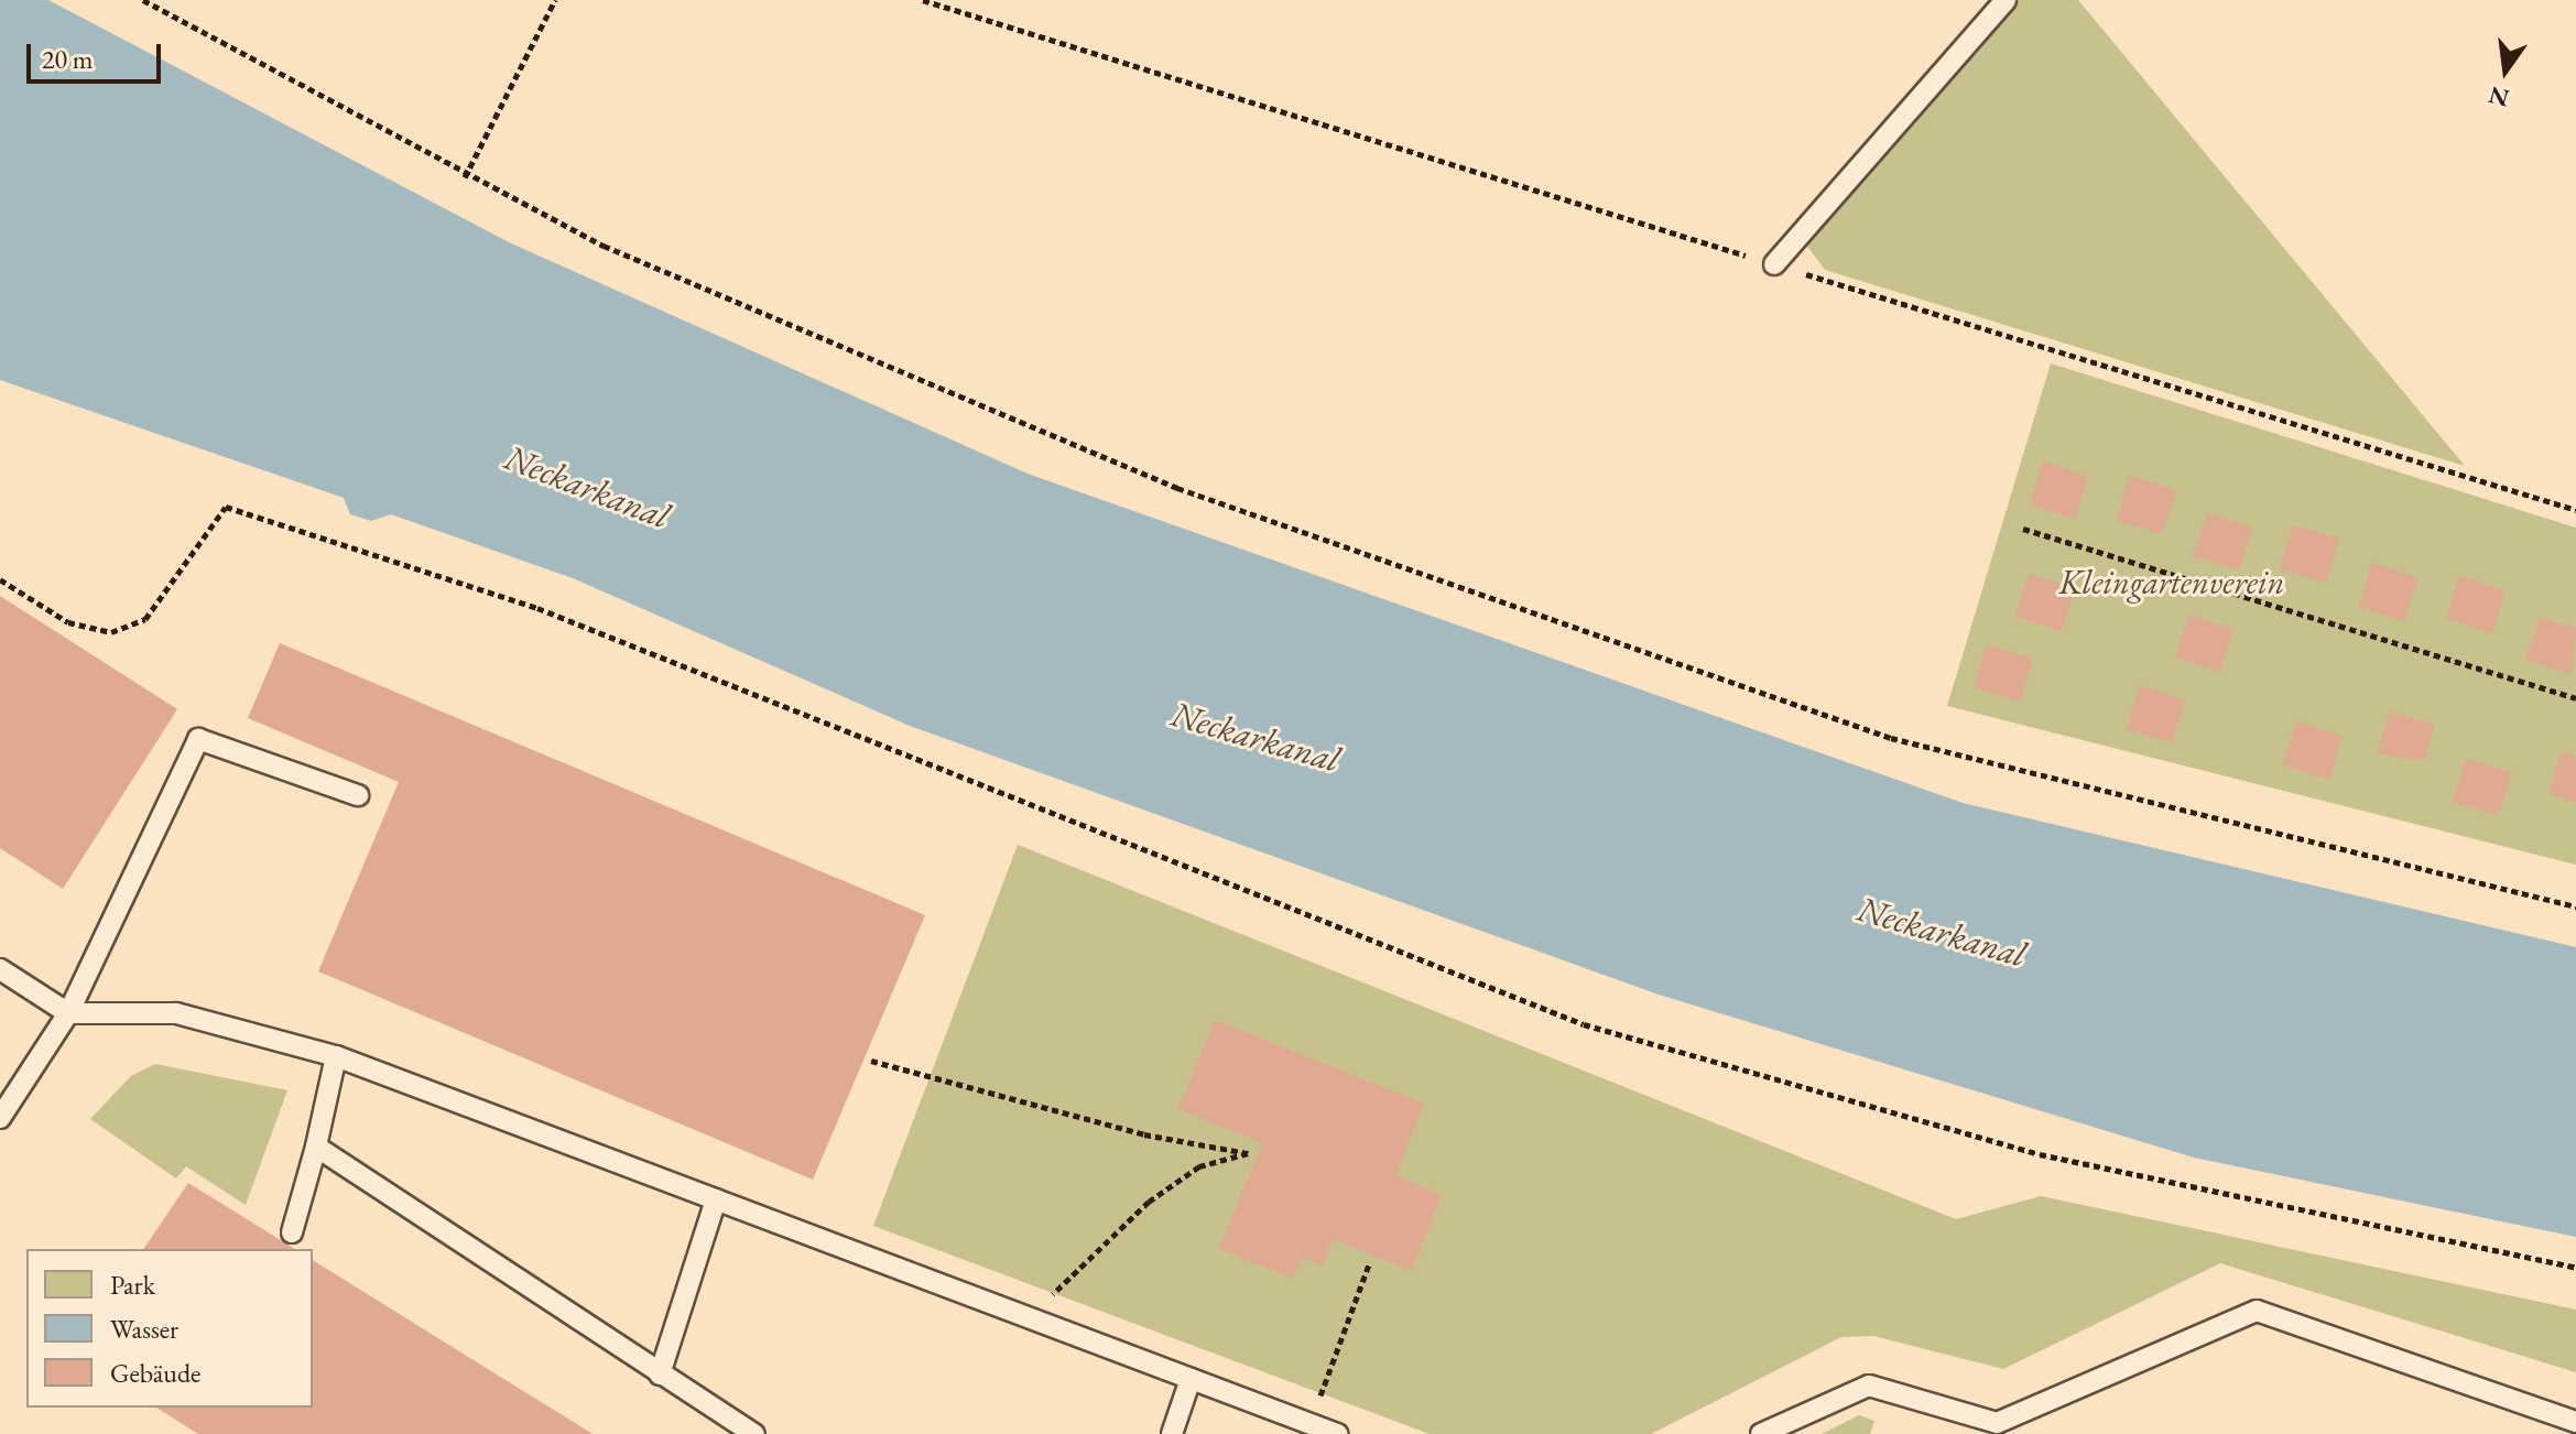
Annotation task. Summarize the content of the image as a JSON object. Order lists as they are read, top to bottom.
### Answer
{
  "water": ["Neckarkanal"],
  "parks": ["Kleingartenverein"],
  "legend": ["Park", "Wasser", "Gebäude"],
  "scale_bar": "20 m",
  "north": "bottom"
}
